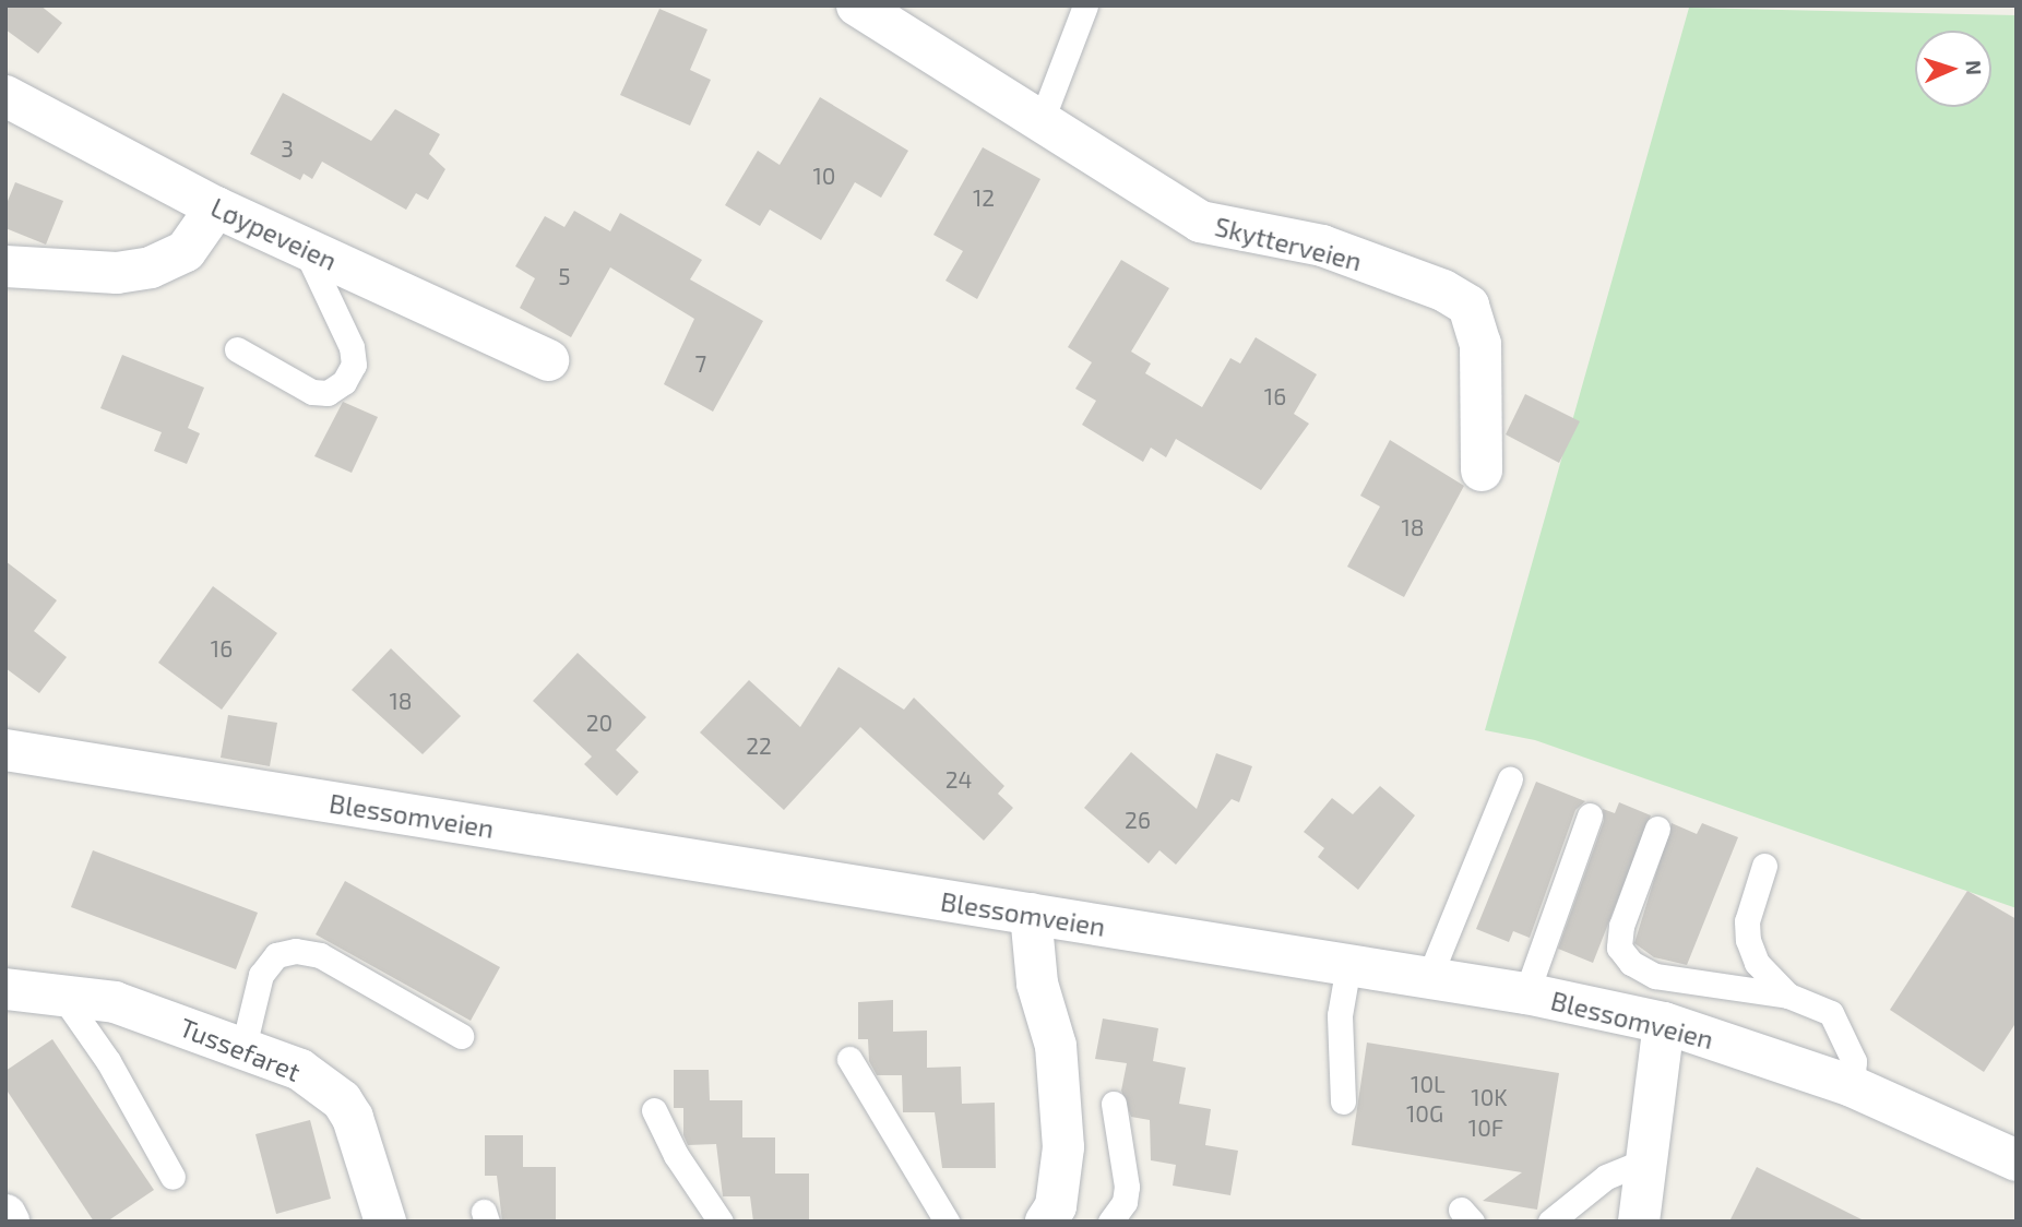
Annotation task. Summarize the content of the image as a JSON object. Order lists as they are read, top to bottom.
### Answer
{
  "streets": {
    "street": [
      "Løypeveien",
      "Skytterveien",
      "Blessomveien",
      "Tussefaret"
    ]
  },
  "house_numbers": [
    "3",
    "10",
    "12",
    "5",
    "7",
    "16",
    "18",
    "16",
    "18",
    "20",
    "22",
    "24",
    "26",
    "10L",
    "10K",
    "10G",
    "10F"
  ],
  "north": "right"
}
